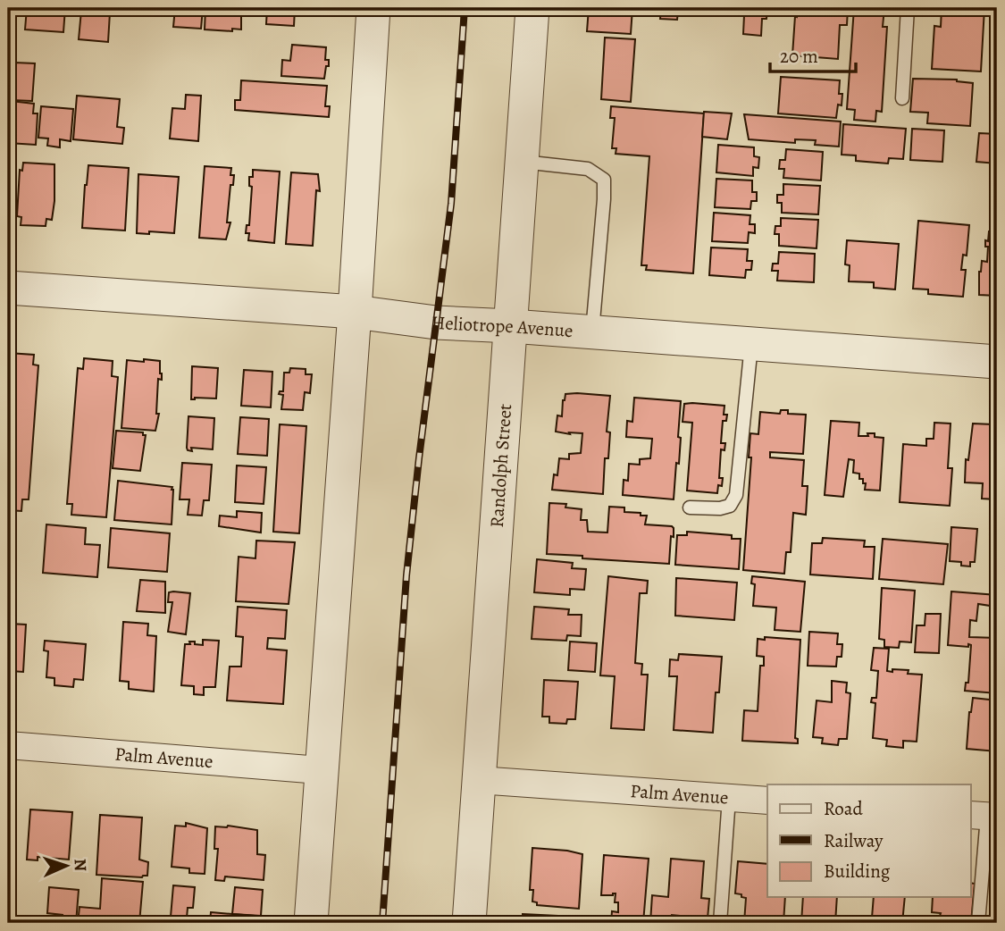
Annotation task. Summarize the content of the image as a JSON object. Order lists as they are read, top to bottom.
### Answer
{
  "streets": {
    "street": ["Heliotrope Avenue", "Randolph Street", "Palm Avenue"]
  },
  "crossings": [
    ["Heliotrope Avenue", "Randolph Street"],
    ["Randolph Street", "Palm Avenue"]
  ],
  "legend": ["Road", "Railway", "Building"],
  "scale_bar": "20 m",
  "north": "right"
}
